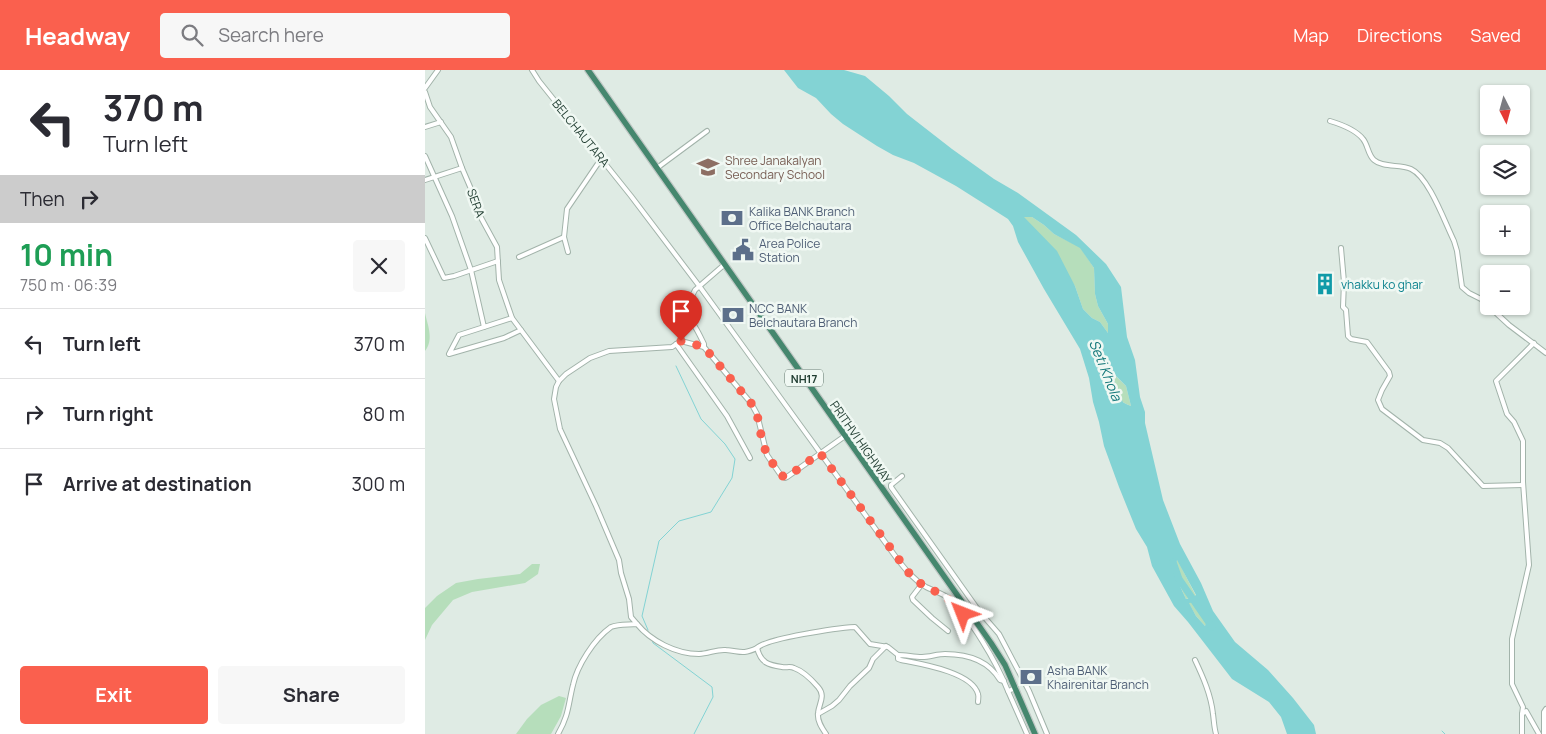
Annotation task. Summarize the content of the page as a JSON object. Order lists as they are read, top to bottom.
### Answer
{
  "streets": {
    "highway": ["NH17", "PRITHVI HIGHWAY"],
    "street": ["BELCHAUTARA", "SERA"]
  },
  "water": ["Seti Khola"],
  "places": {
    "school or university": ["Shree Janakalyan Secondary School"],
    "bank": ["Kalika BANK Branch Office Belchautara", "NCC BANK Belchautara Branch", "Asha BANK Khairenitar Branch"],
    "public building": ["Area Police Station"],
    "building": ["vhakku ko ghar"]
  },
  "north": "bottom",
  "page": {
    "header": "Headway",
    "search": "Search here",
    "nav": ["Map", "Directions", "Saved"],
    "turn": ["370 m", "Turn left"],
    "map_buttons": ["+", "−"],
    "then": "Then",
    "heading": ["10 min", "750 m · 06:39"],
    "list": [
      {
        "name": "Turn left",
        "value": "370 m"
      },
      {
        "name": "Turn right",
        "value": "80 m"
      },
      {
        "name": "Arrive at destination",
        "value": "300 m"
      }
    ],
    "buttons": ["Exit", "Share"]
  }
}
